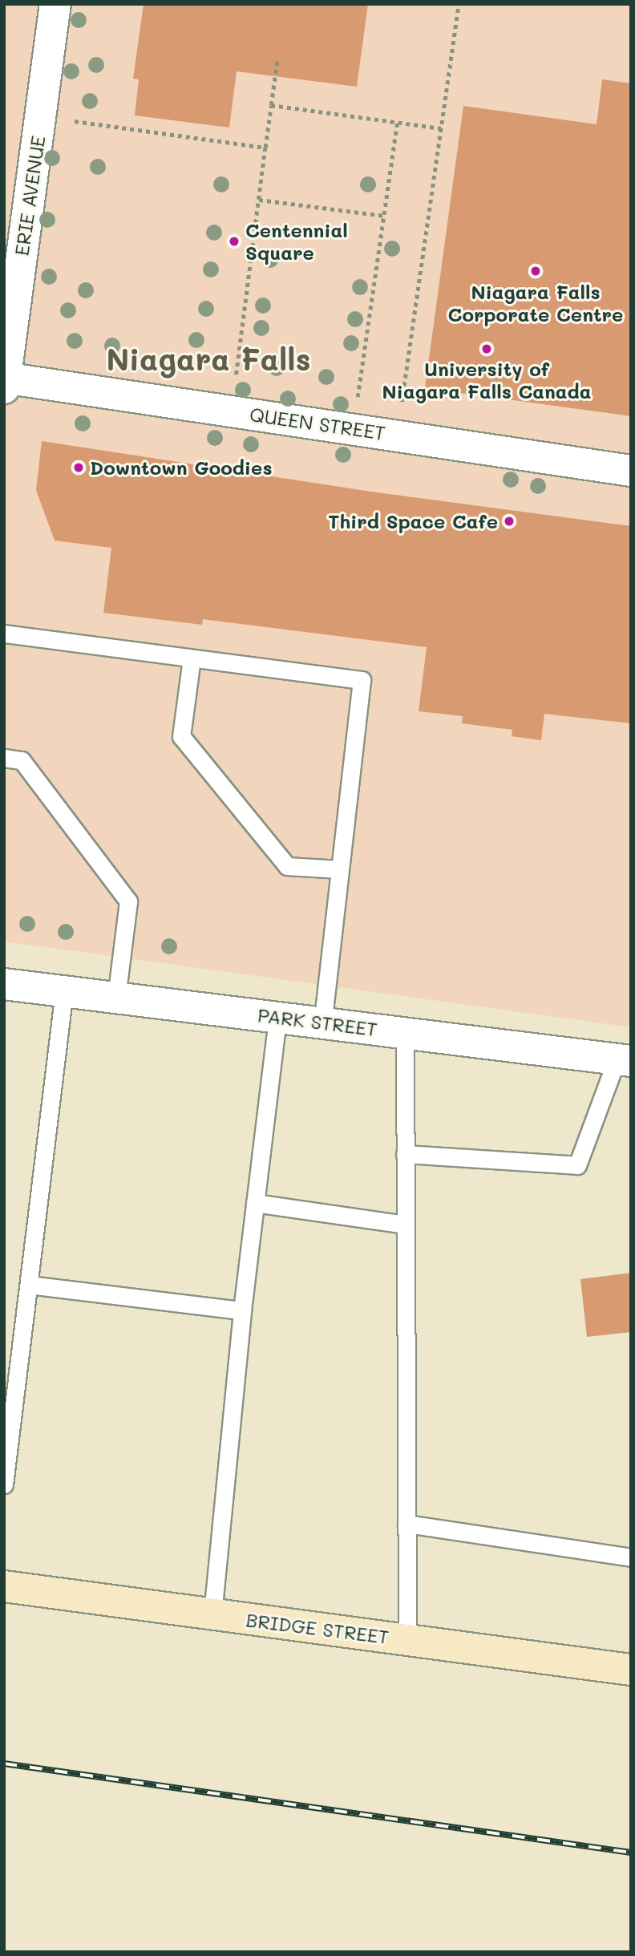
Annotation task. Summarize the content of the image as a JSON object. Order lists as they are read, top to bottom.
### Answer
{
  "streets": {
    "main road": ["BRIDGE STREET"],
    "street": ["ERIE AVENUE", "QUEEN STREET", "PARK STREET"]
  },
  "crossings": [
    ["ERIE AVENUE", "QUEEN STREET"]
  ],
  "districts": ["Niagara Falls"],
  "places": [
    "Centennial Square",
    "Niagara Falls Corporate Centre",
    "University of Niagara Falls Canada",
    "Downtown Goodies",
    "Third Space Cafe"
  ]
}
